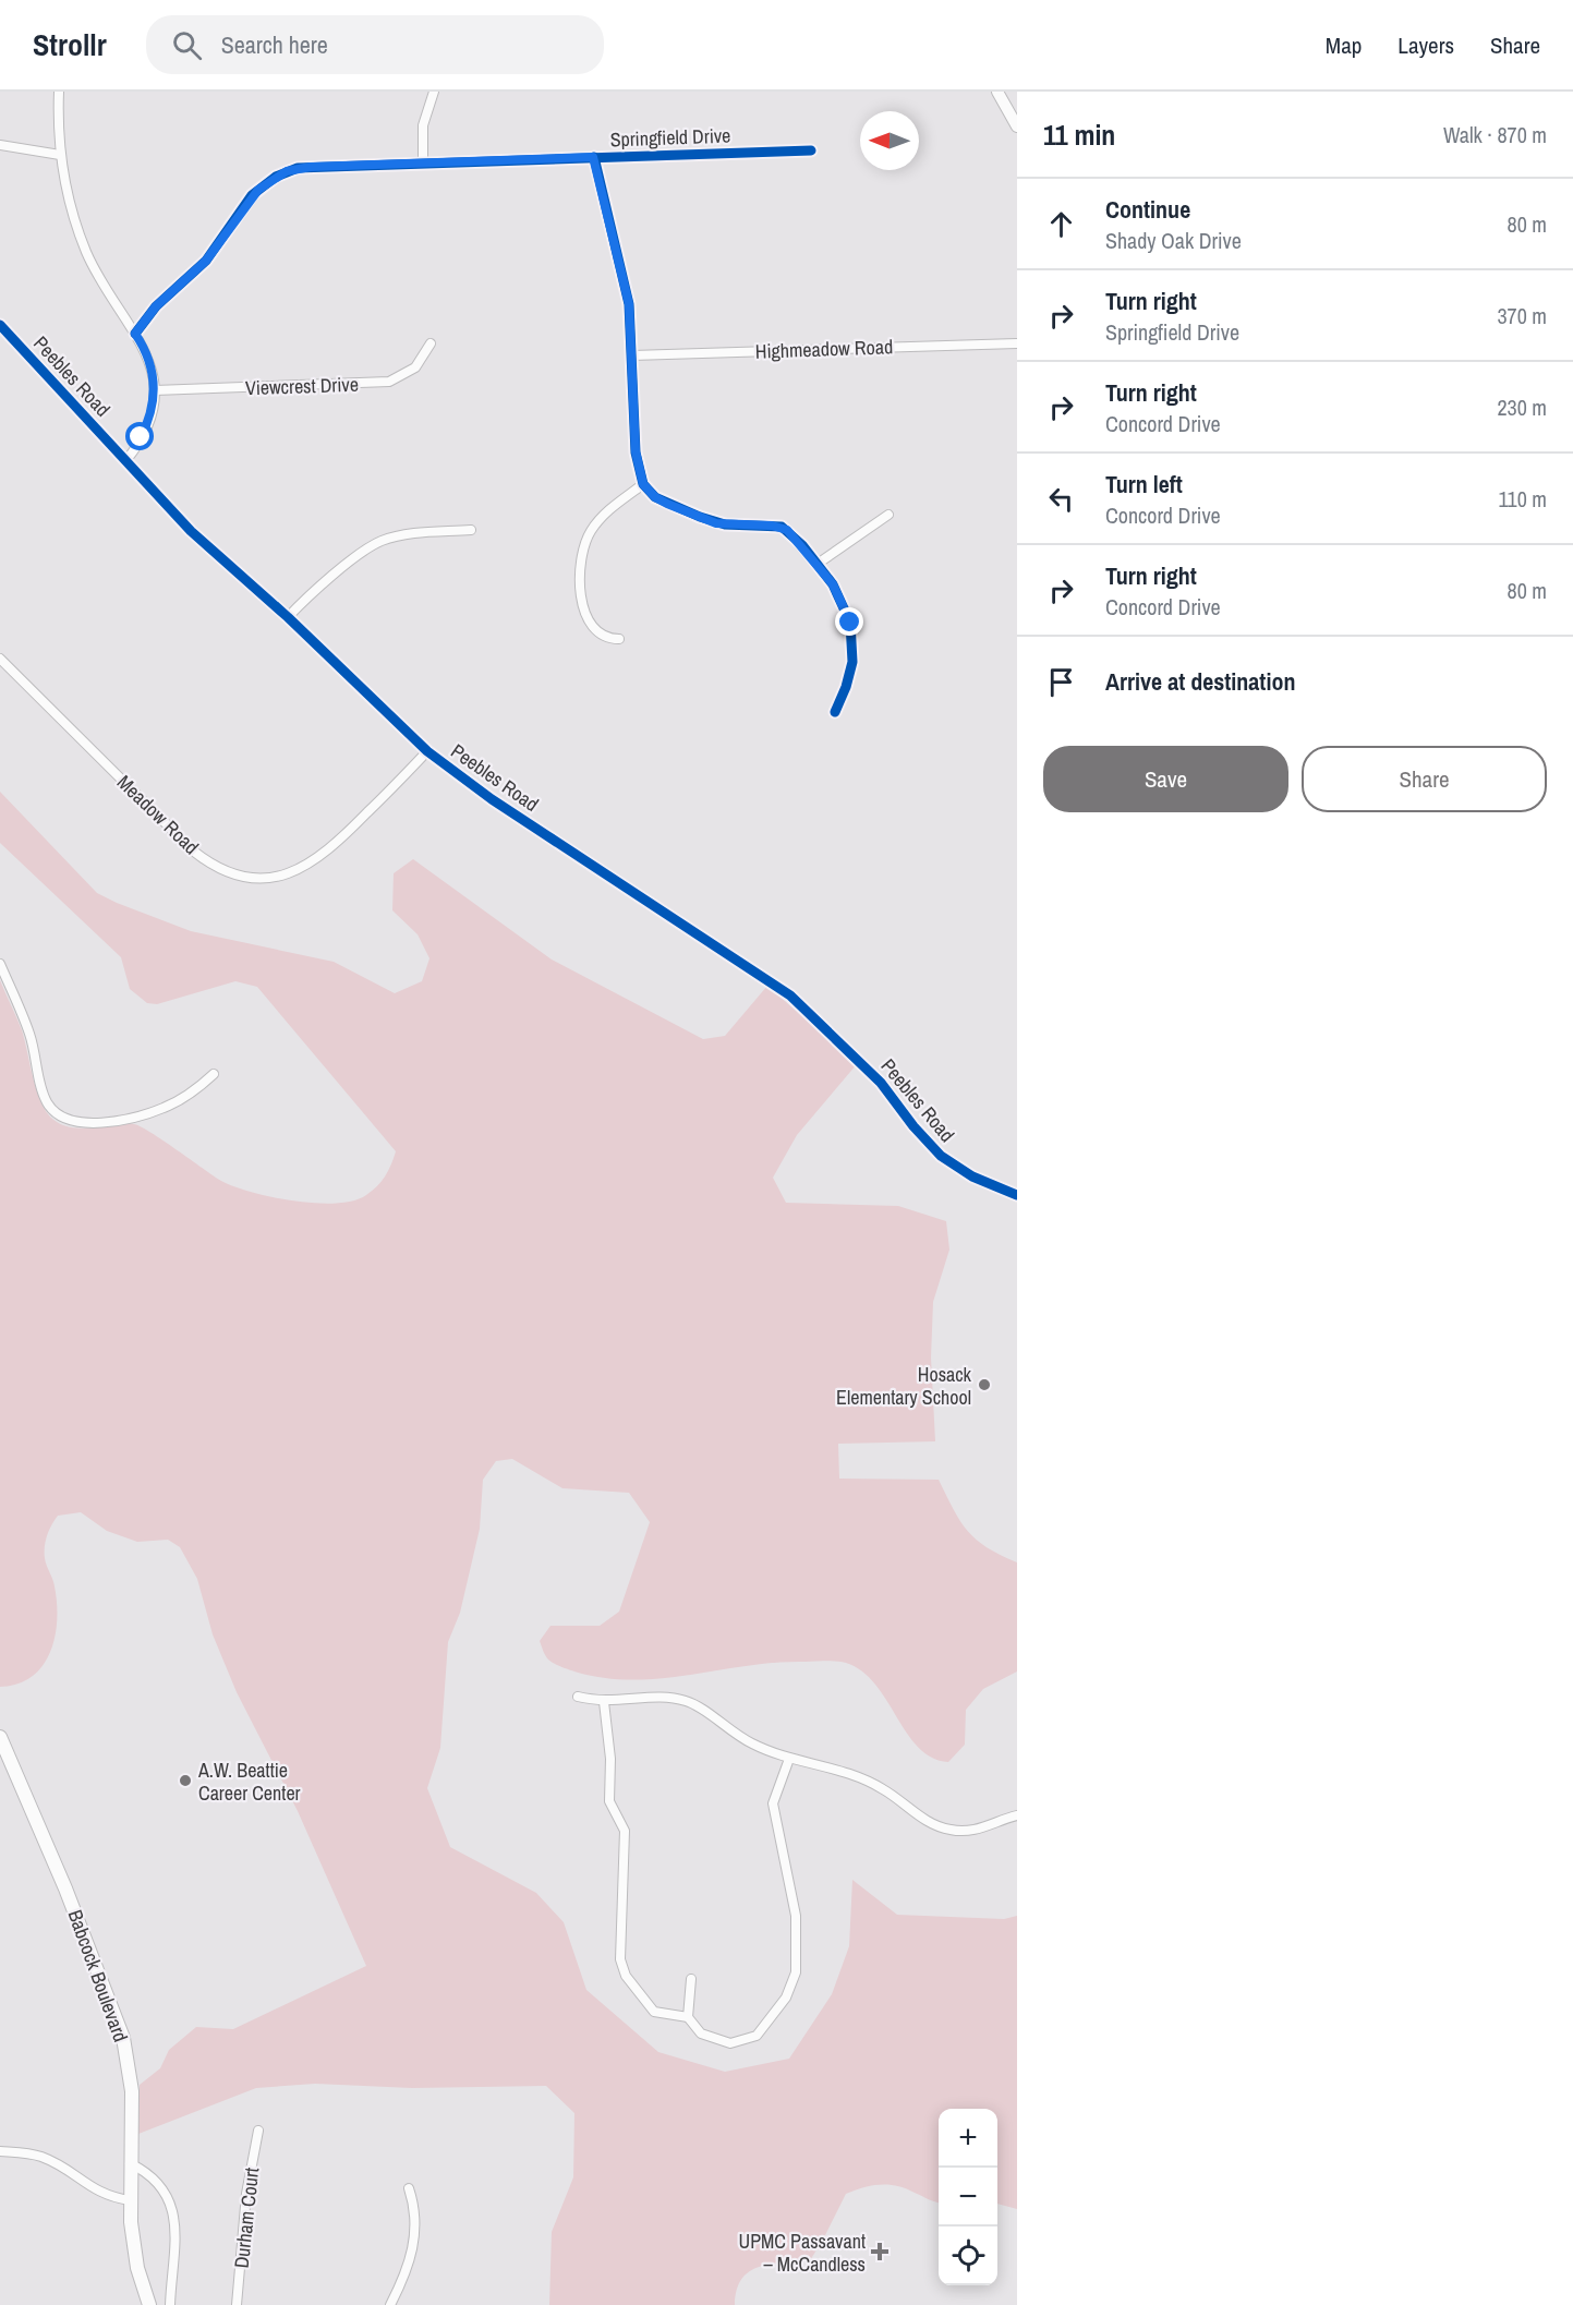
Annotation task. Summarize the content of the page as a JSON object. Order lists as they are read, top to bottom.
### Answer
{
  "streets": {
    "main road": ["Babcock Boulevard"],
    "street": [
      "Springfield Drive",
      "Highmeadow Road",
      "Peebles Road",
      "Viewcrest Drive",
      "Meadow Road",
      "Durham Court"
    ]
  },
  "crossings": [
    ["Peebles Road", "Meadow Road"]
  ],
  "places": {
    "other": ["Hosack Elementary School", "A.W. Beattie Career Center"],
    "health": ["UPMC Passavant – McCandless"]
  },
  "north": "left",
  "page": {
    "header": "Strollr",
    "search": "Search here",
    "nav": ["Map", "Layers", "Share"],
    "heading": ["11 min", "Walk · 870 m"],
    "list": [
      ["Continue", "Shady Oak Drive", "80 m"],
      ["Turn right", "Springfield Drive", "370 m"],
      ["Turn right", "Concord Drive", "230 m"],
      ["Turn left", "Concord Drive", "110 m"],
      ["Turn right", "Concord Drive", "80 m"],
      "Arrive at destination"
    ],
    "buttons": ["Save", "Share"],
    "map_buttons": ["+", "−"]
  }
}
